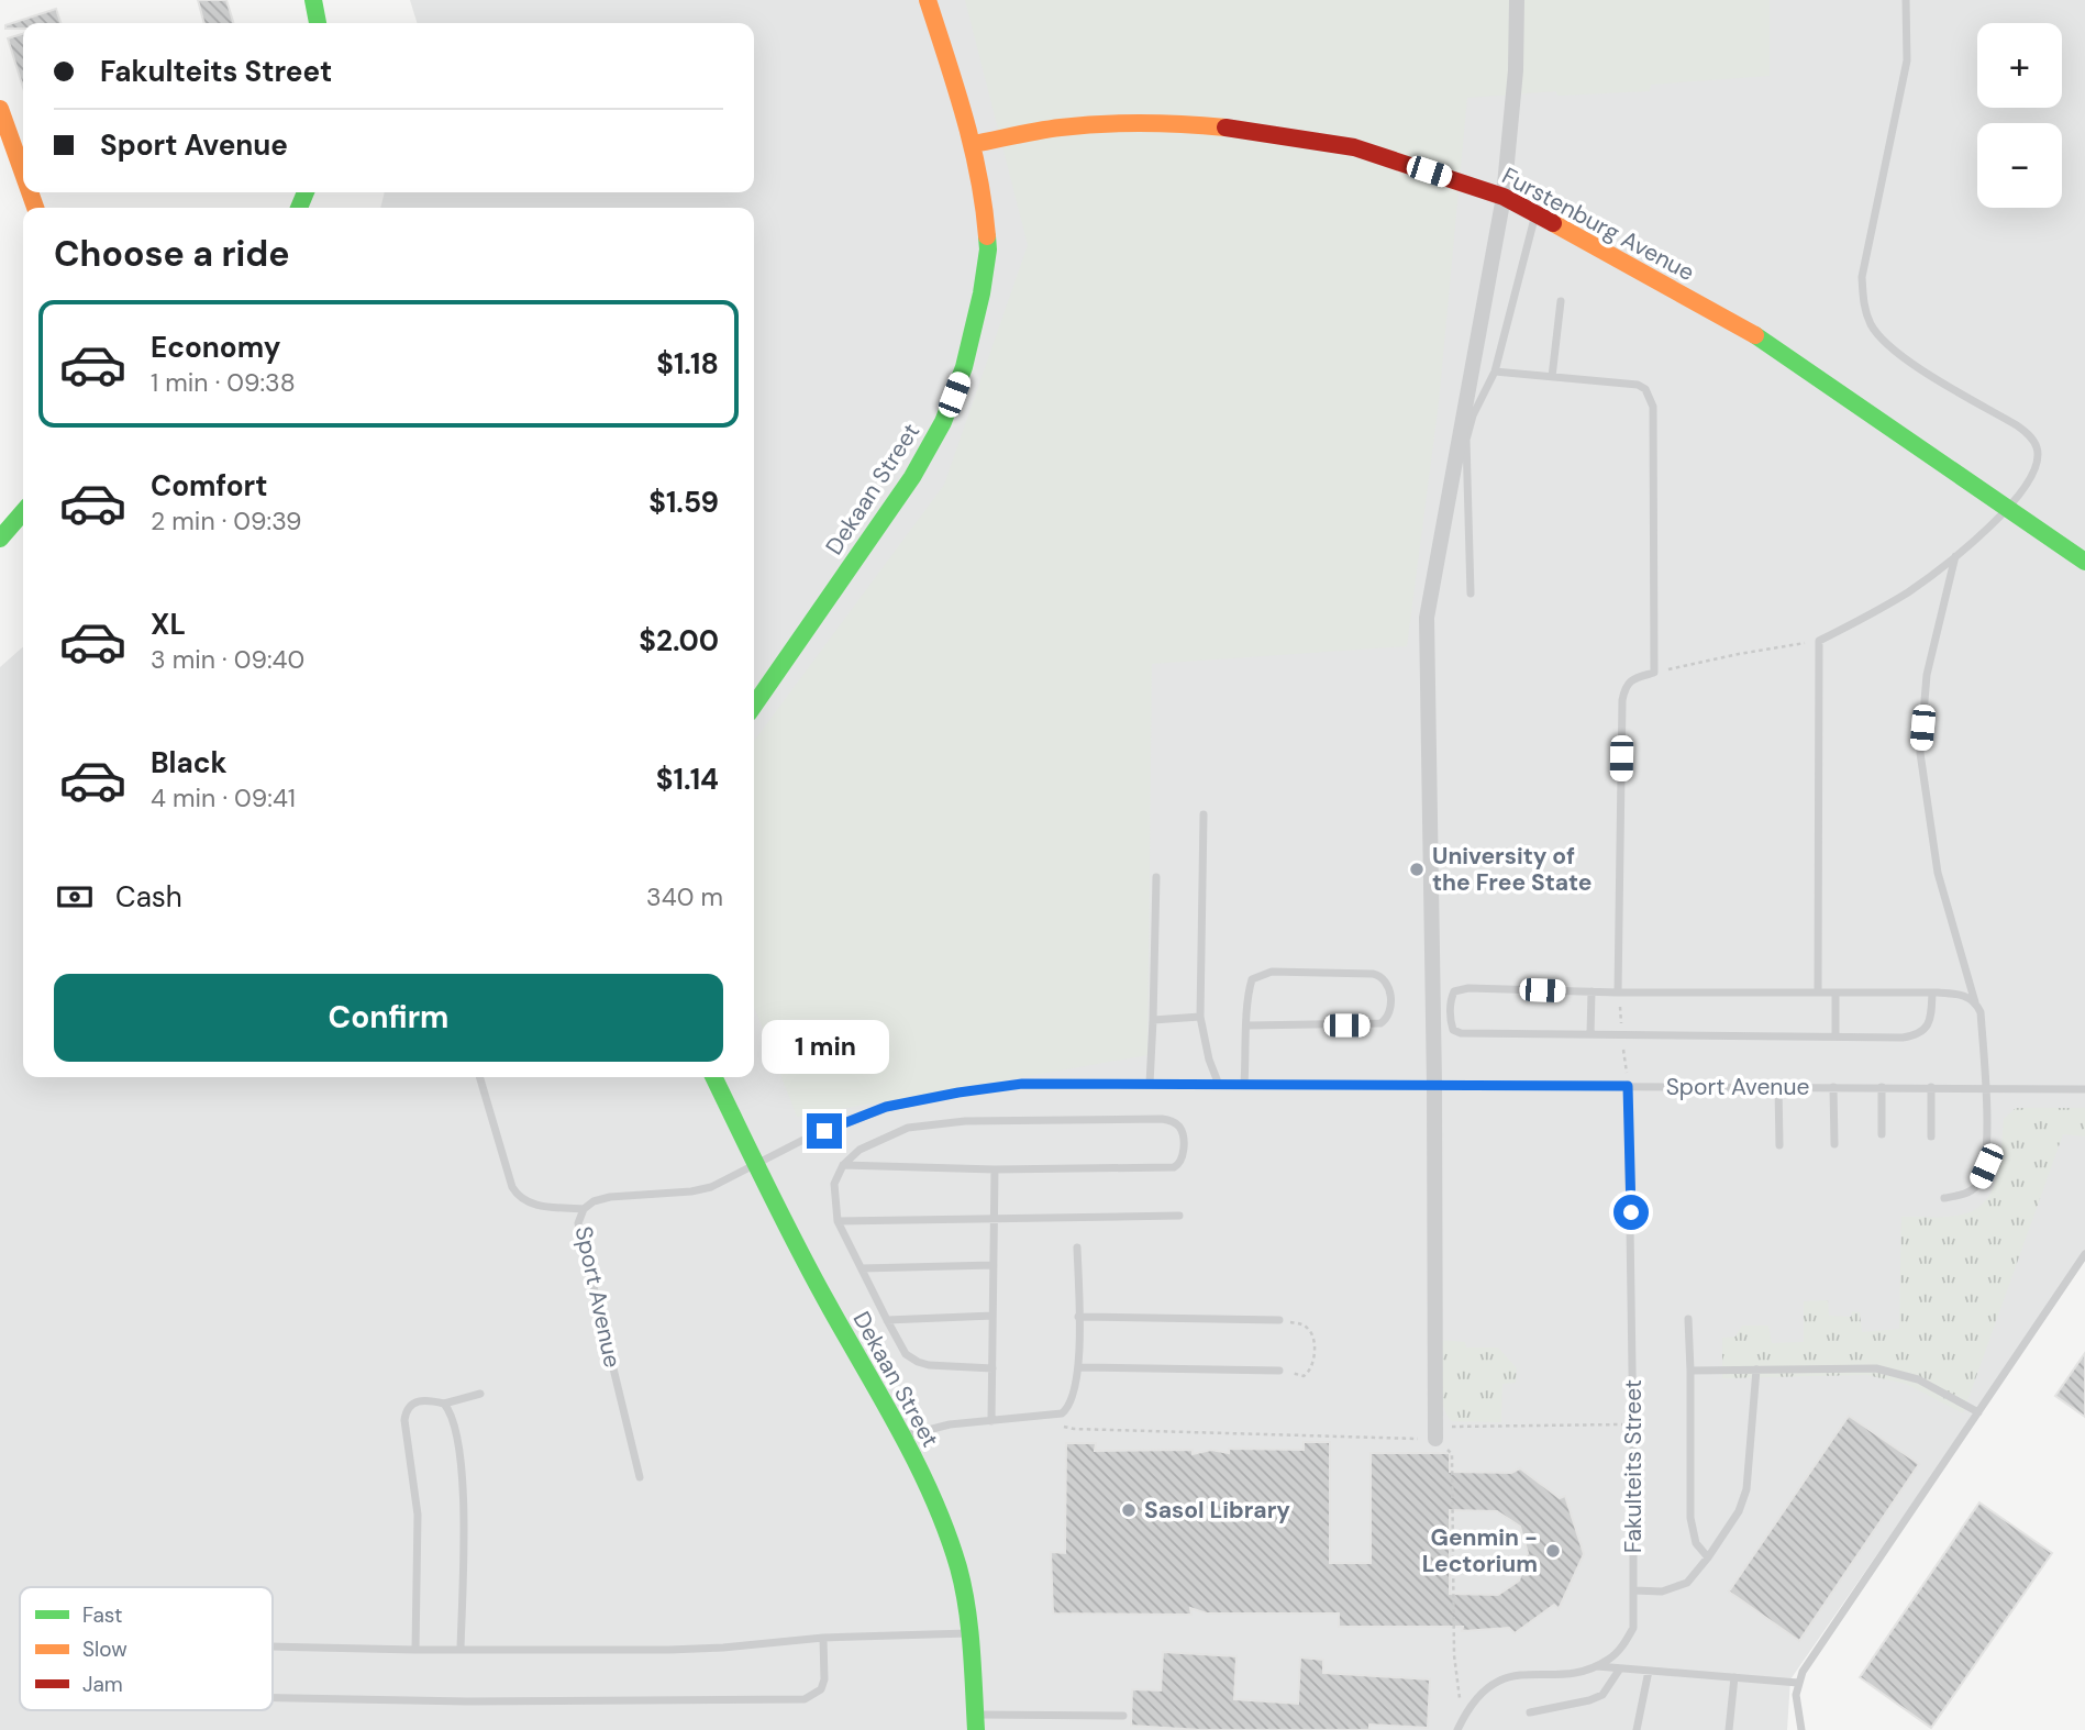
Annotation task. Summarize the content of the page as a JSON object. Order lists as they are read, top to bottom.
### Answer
{
  "streets": {
    "street": ["Furstenburg Avenue", "Dekaan Street"],
    "lane": ["Sport Avenue", "Fakulteits Street"]
  },
  "crossings": [
    ["Furstenburg Avenue", "Dekaan Street"],
    ["Dekaan Street", "Sport Avenue"],
    ["Sport Avenue", "Fakulteits Street"]
  ],
  "places": ["University of the Free State", "Sasol Library", "Genmin - Lectorium"],
  "legend": ["Fast", "Slow", "Jam"],
  "page": {
    "map_buttons": ["+", "−"],
    "banner": ["Fakulteits Street", "Sport Avenue"],
    "heading": "Choose a ride",
    "list": [
      {
        "name": "Economy",
        "note": "1 min · 09:38",
        "value": "$1.18"
      },
      {
        "name": "Comfort",
        "note": "2 min · 09:39",
        "value": "$1.59"
      },
      {
        "name": "XL",
        "note": "3 min · 09:40",
        "value": "$2.00"
      },
      {
        "name": "Black",
        "note": "4 min · 09:41",
        "value": "$1.14"
      }
    ],
    "pay": ["Cash", "340 m"],
    "buttons": "Confirm",
    "bubble": "1 min"
  }
}
